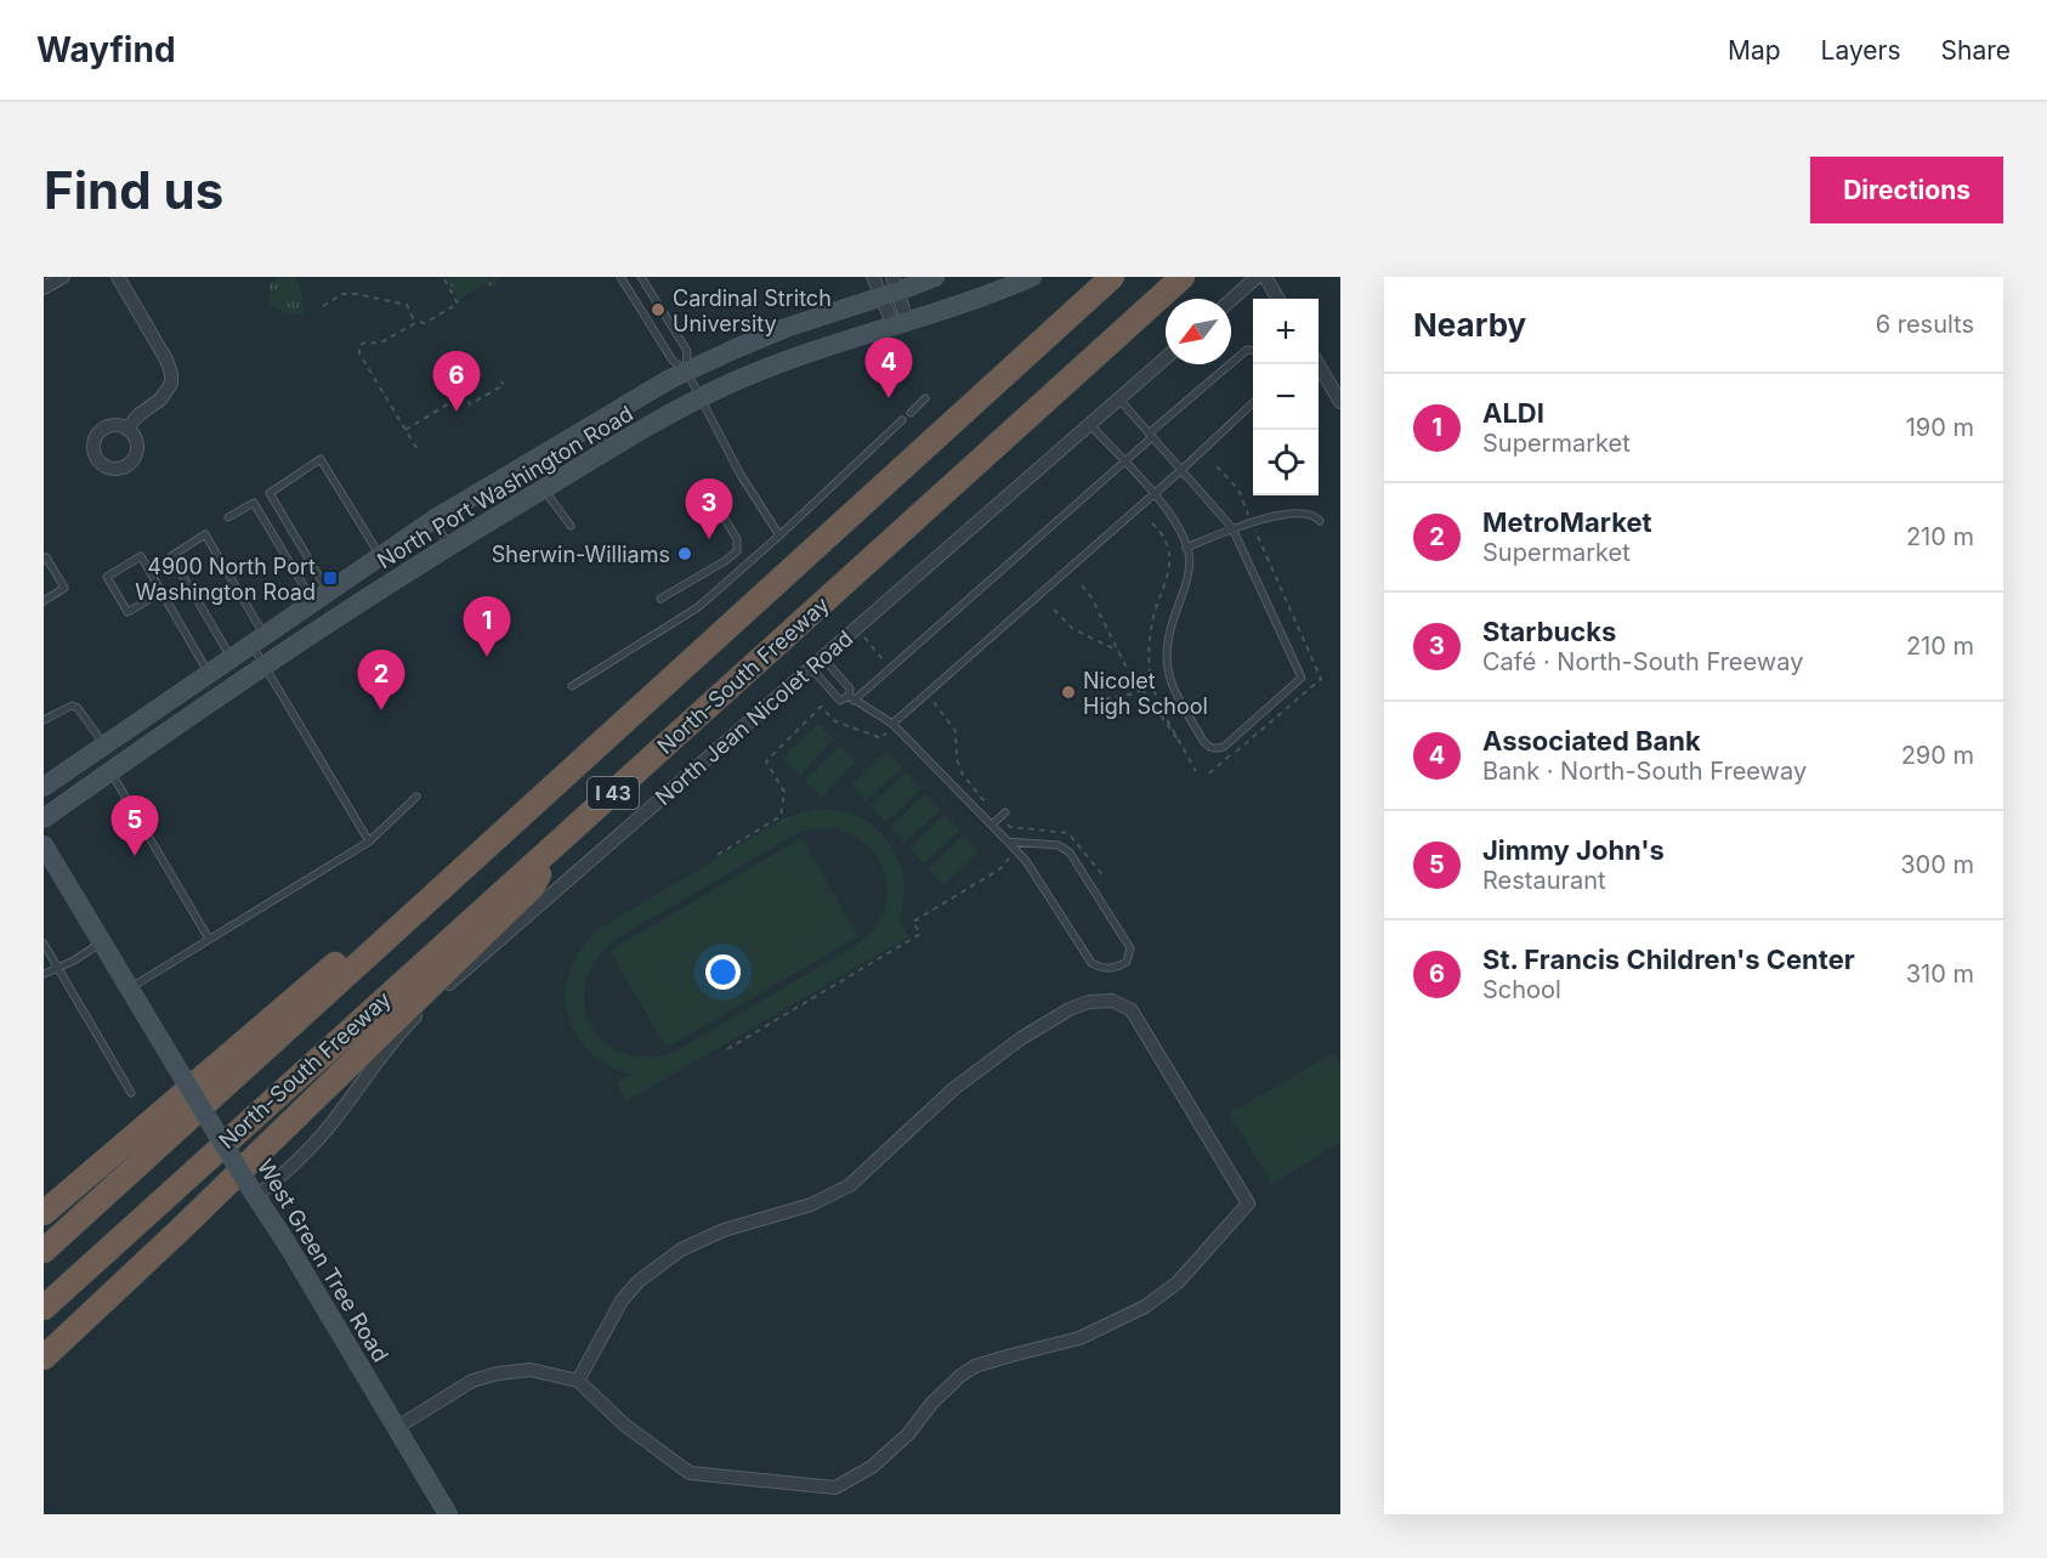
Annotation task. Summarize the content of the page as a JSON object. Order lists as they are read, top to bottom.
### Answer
{
  "streets": {
    "highway": ["North-South Freeway", "I 43"],
    "main road": ["North Port Washington Road", "West Green Tree Road"],
    "street": ["North Jean Nicolet Road"]
  },
  "crossings": [
    ["North Jean Nicolet Road", "West Green Tree Road"]
  ],
  "places": {
    "other": ["Cardinal Stritch University", "Sherwin-Williams", "Nicolet High School"],
    "transit": ["4900 North Port Washington Road"]
  },
  "north": "bottom left",
  "page": {
    "header": "Wayfind",
    "nav": ["Map", "Layers", "Share"],
    "buttons": "Directions",
    "title": "Find us",
    "heading": ["Nearby", "6 results"],
    "map_buttons": ["+", "−"],
    "pins": [
      "4",
      "6",
      "3",
      "1",
      "2",
      "5"
    ],
    "list": [
      {
        "mark": "1",
        "name": "ALDI",
        "note": "Supermarket",
        "value": "190 m"
      },
      {
        "mark": "2",
        "name": "MetroMarket",
        "note": "Supermarket",
        "value": "210 m"
      },
      {
        "mark": "3",
        "name": "Starbucks",
        "note": "Café · North-South Freeway",
        "value": "210 m"
      },
      {
        "mark": "4",
        "name": "Associated Bank",
        "note": "Bank · North-South Freeway",
        "value": "290 m"
      },
      {
        "mark": "5",
        "name": "Jimmy John's",
        "note": "Restaurant",
        "value": "300 m"
      },
      {
        "mark": "6",
        "name": "St. Francis Children's Center",
        "note": "School",
        "value": "310 m"
      }
    ]
  }
}
